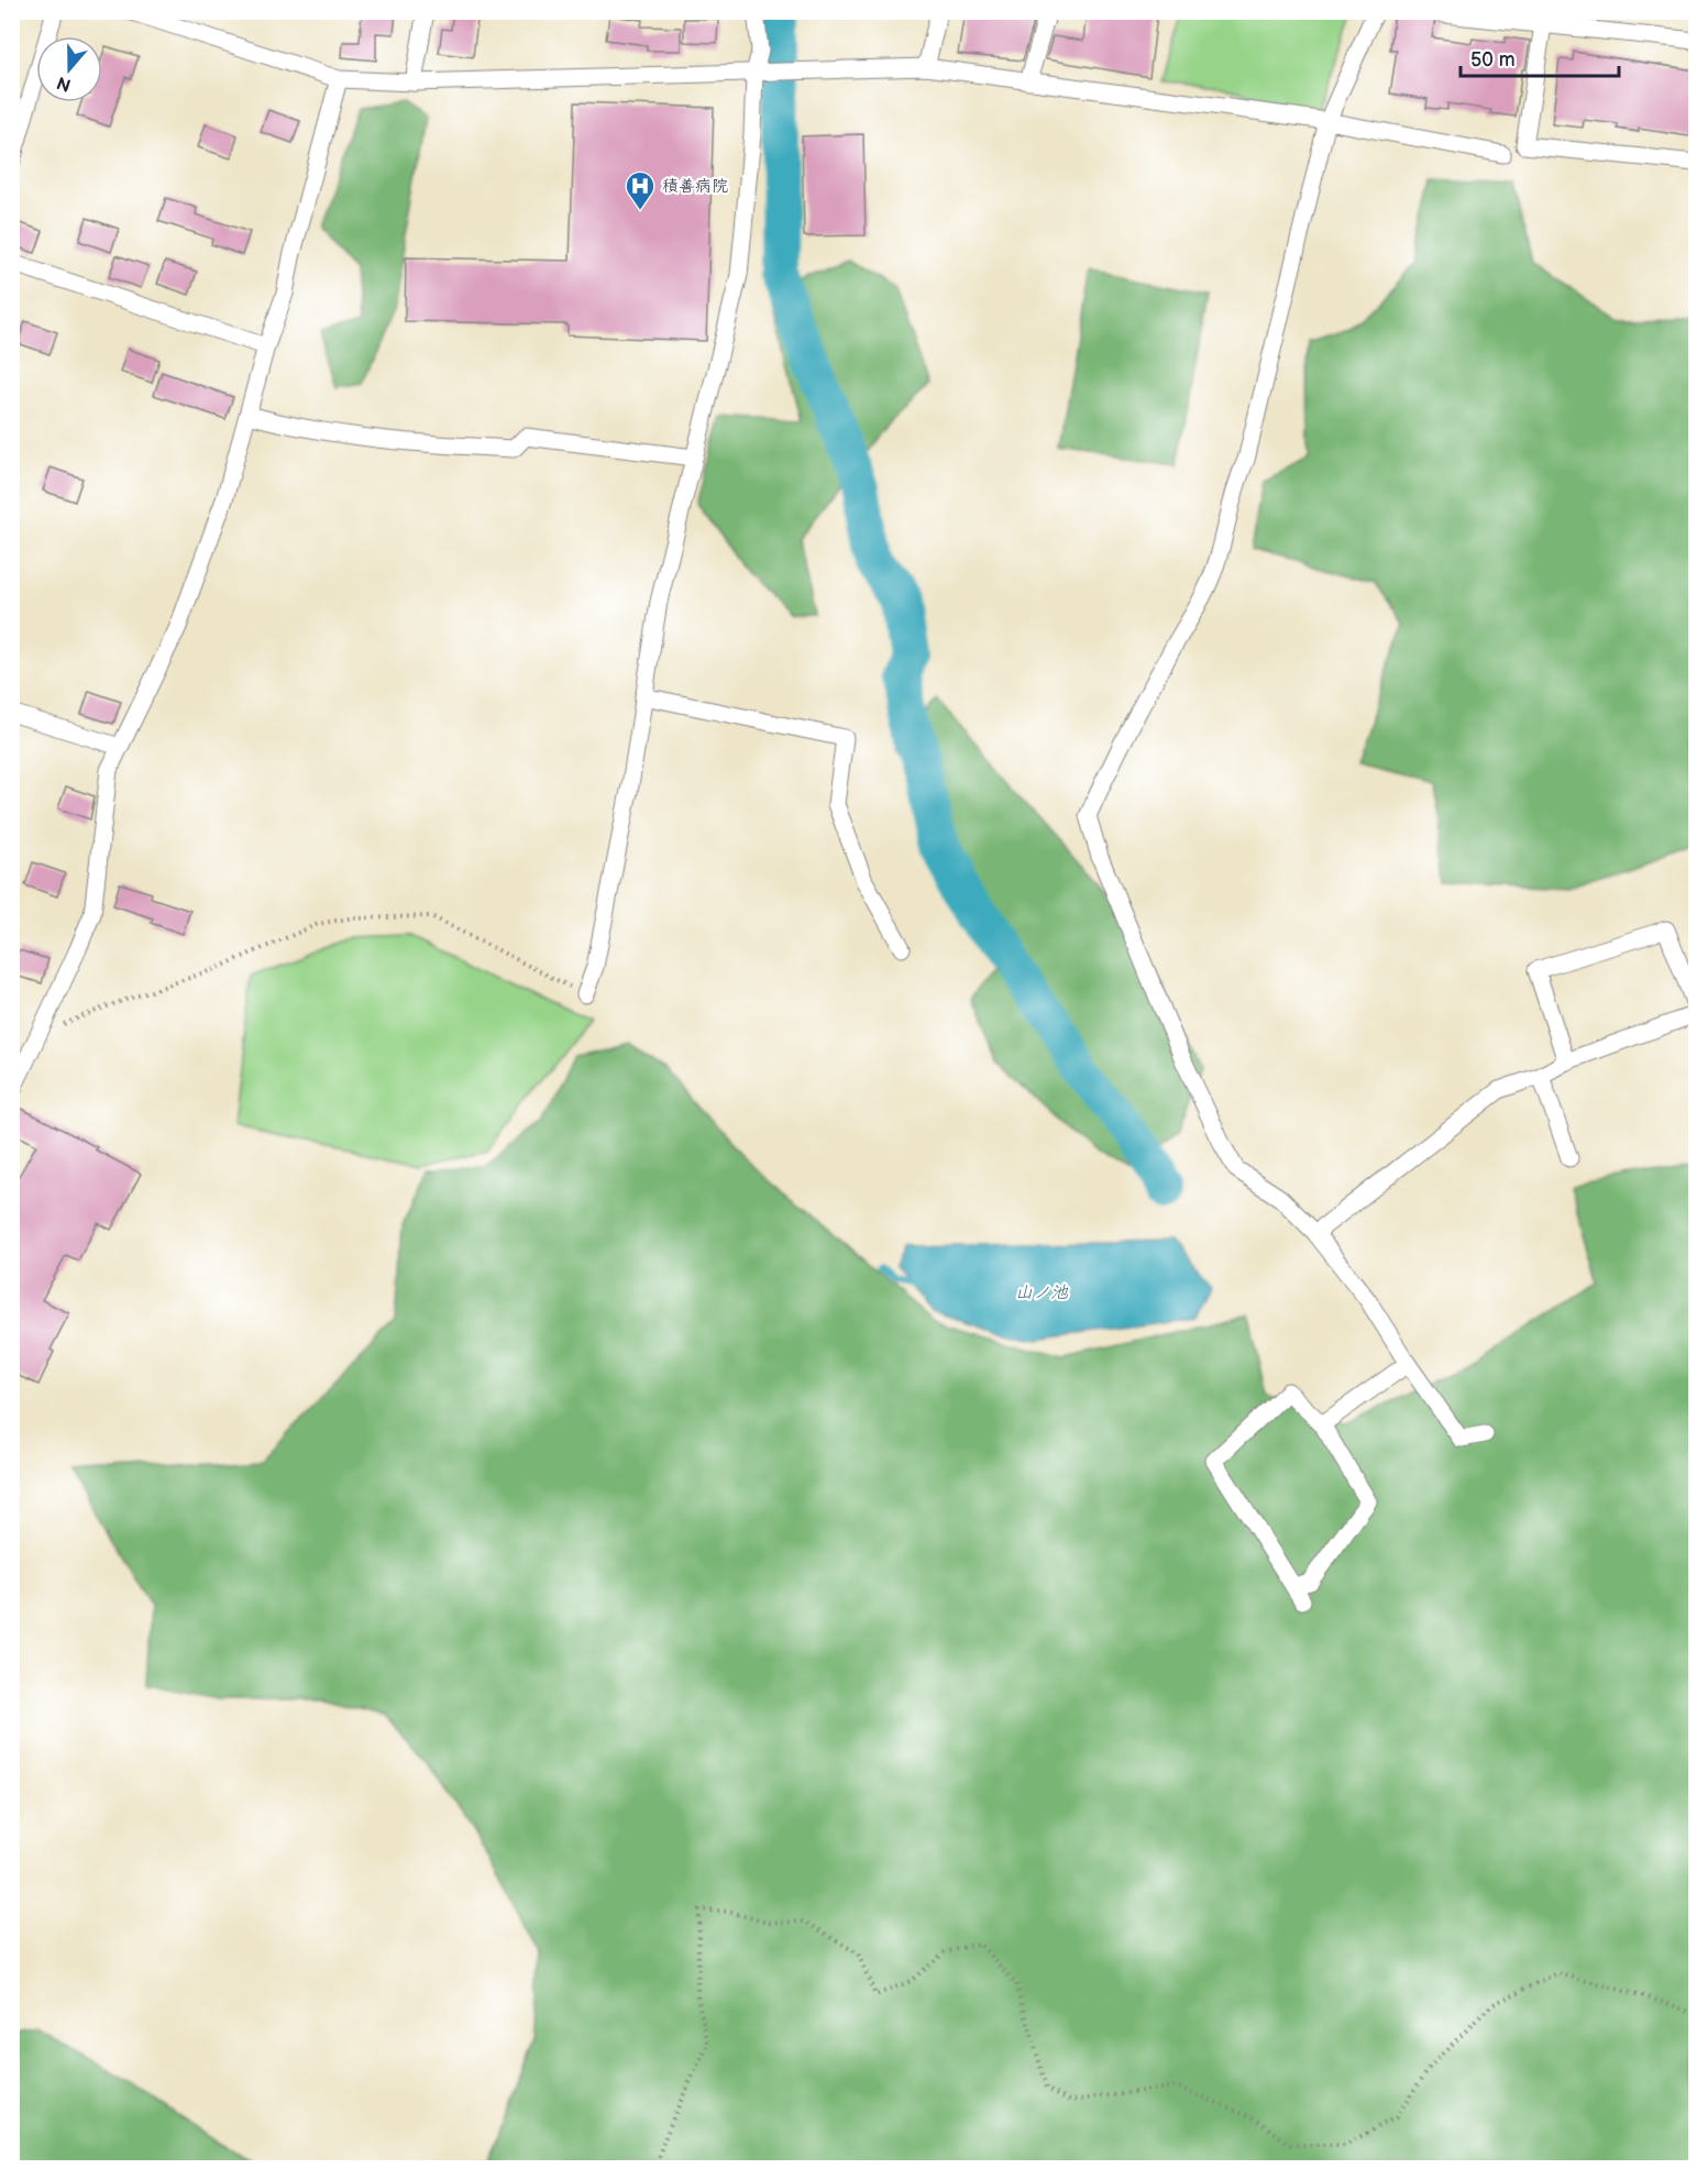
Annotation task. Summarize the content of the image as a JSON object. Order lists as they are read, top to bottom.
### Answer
{
  "water": ["山ノ池"],
  "places": {
    "hospital": ["積善病院"]
  },
  "scale_bar": "50 m",
  "north": "bottom"
}
